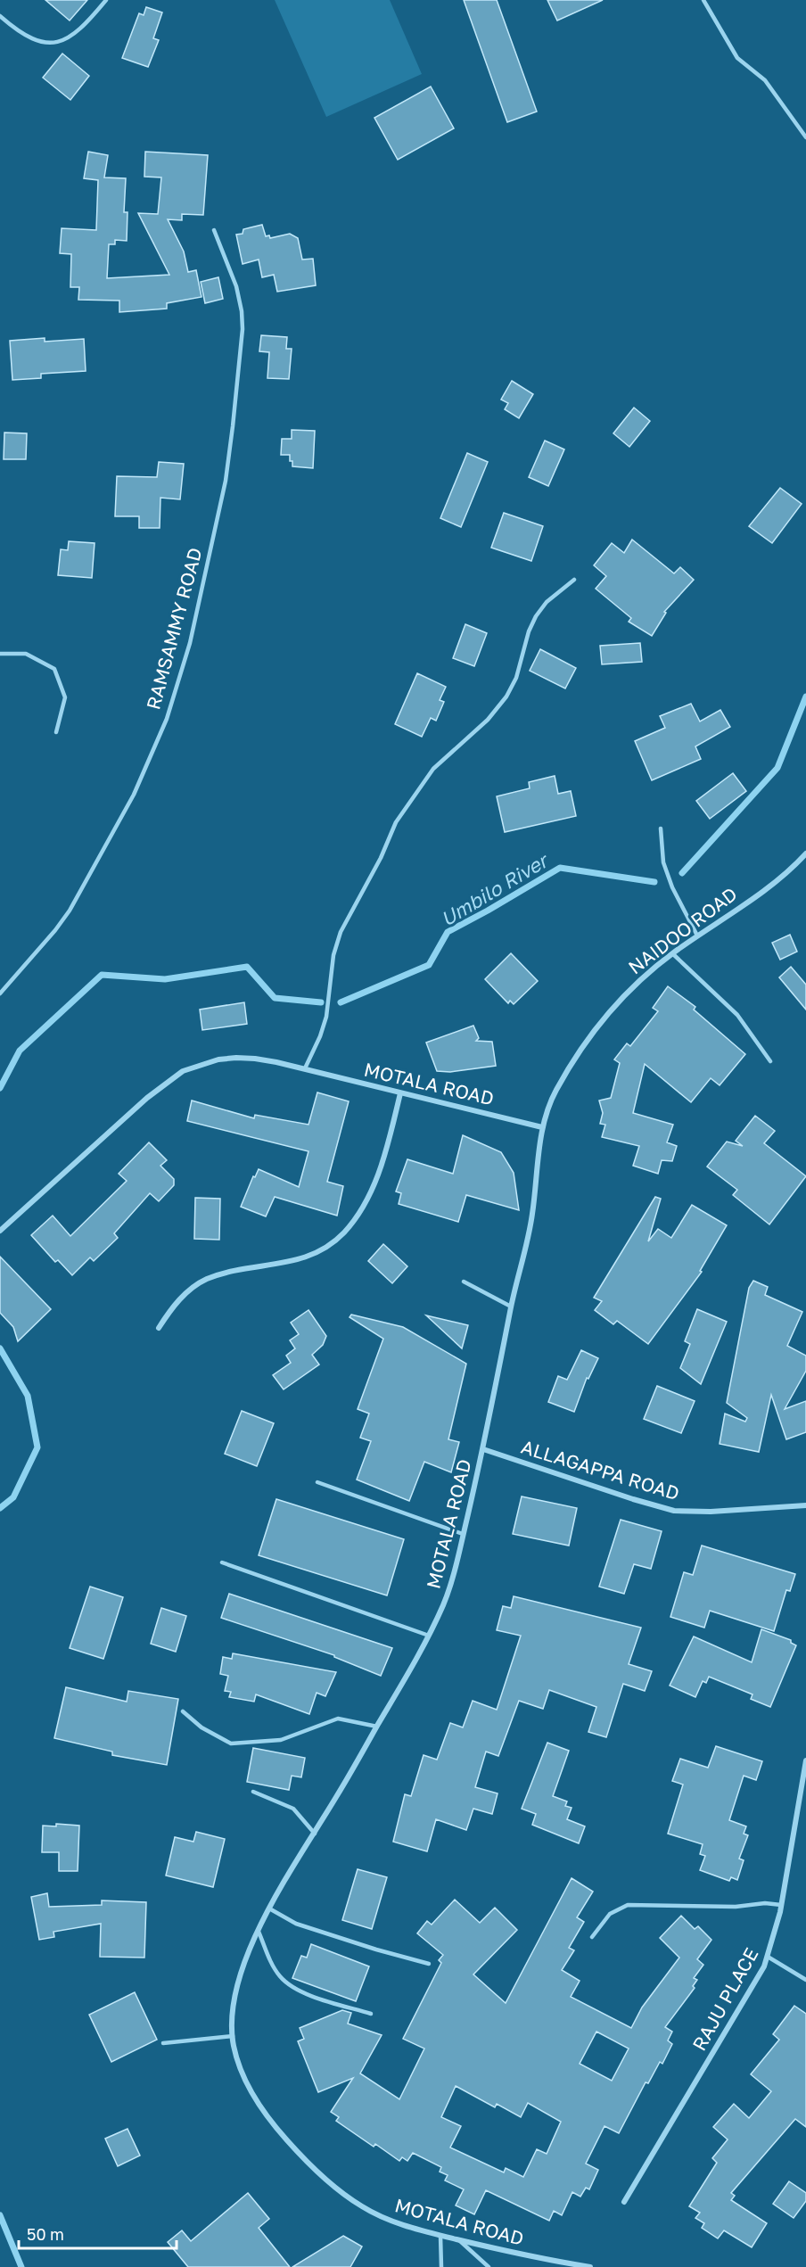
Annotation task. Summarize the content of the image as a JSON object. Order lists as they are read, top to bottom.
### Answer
{
  "streets": {
    "street": [
      "NAIDOO ROAD",
      "MOTALA ROAD",
      "ALLAGAPPA ROAD",
      "RAJU PLACE"
    ],
    "lane": ["RAMSAMMY ROAD"]
  },
  "crossings": [
    ["NAIDOO ROAD", "MOTALA ROAD"],
    ["MOTALA ROAD", "ALLAGAPPA ROAD"]
  ],
  "water": ["Umbilo River"],
  "scale_bar": "50 m"
}
